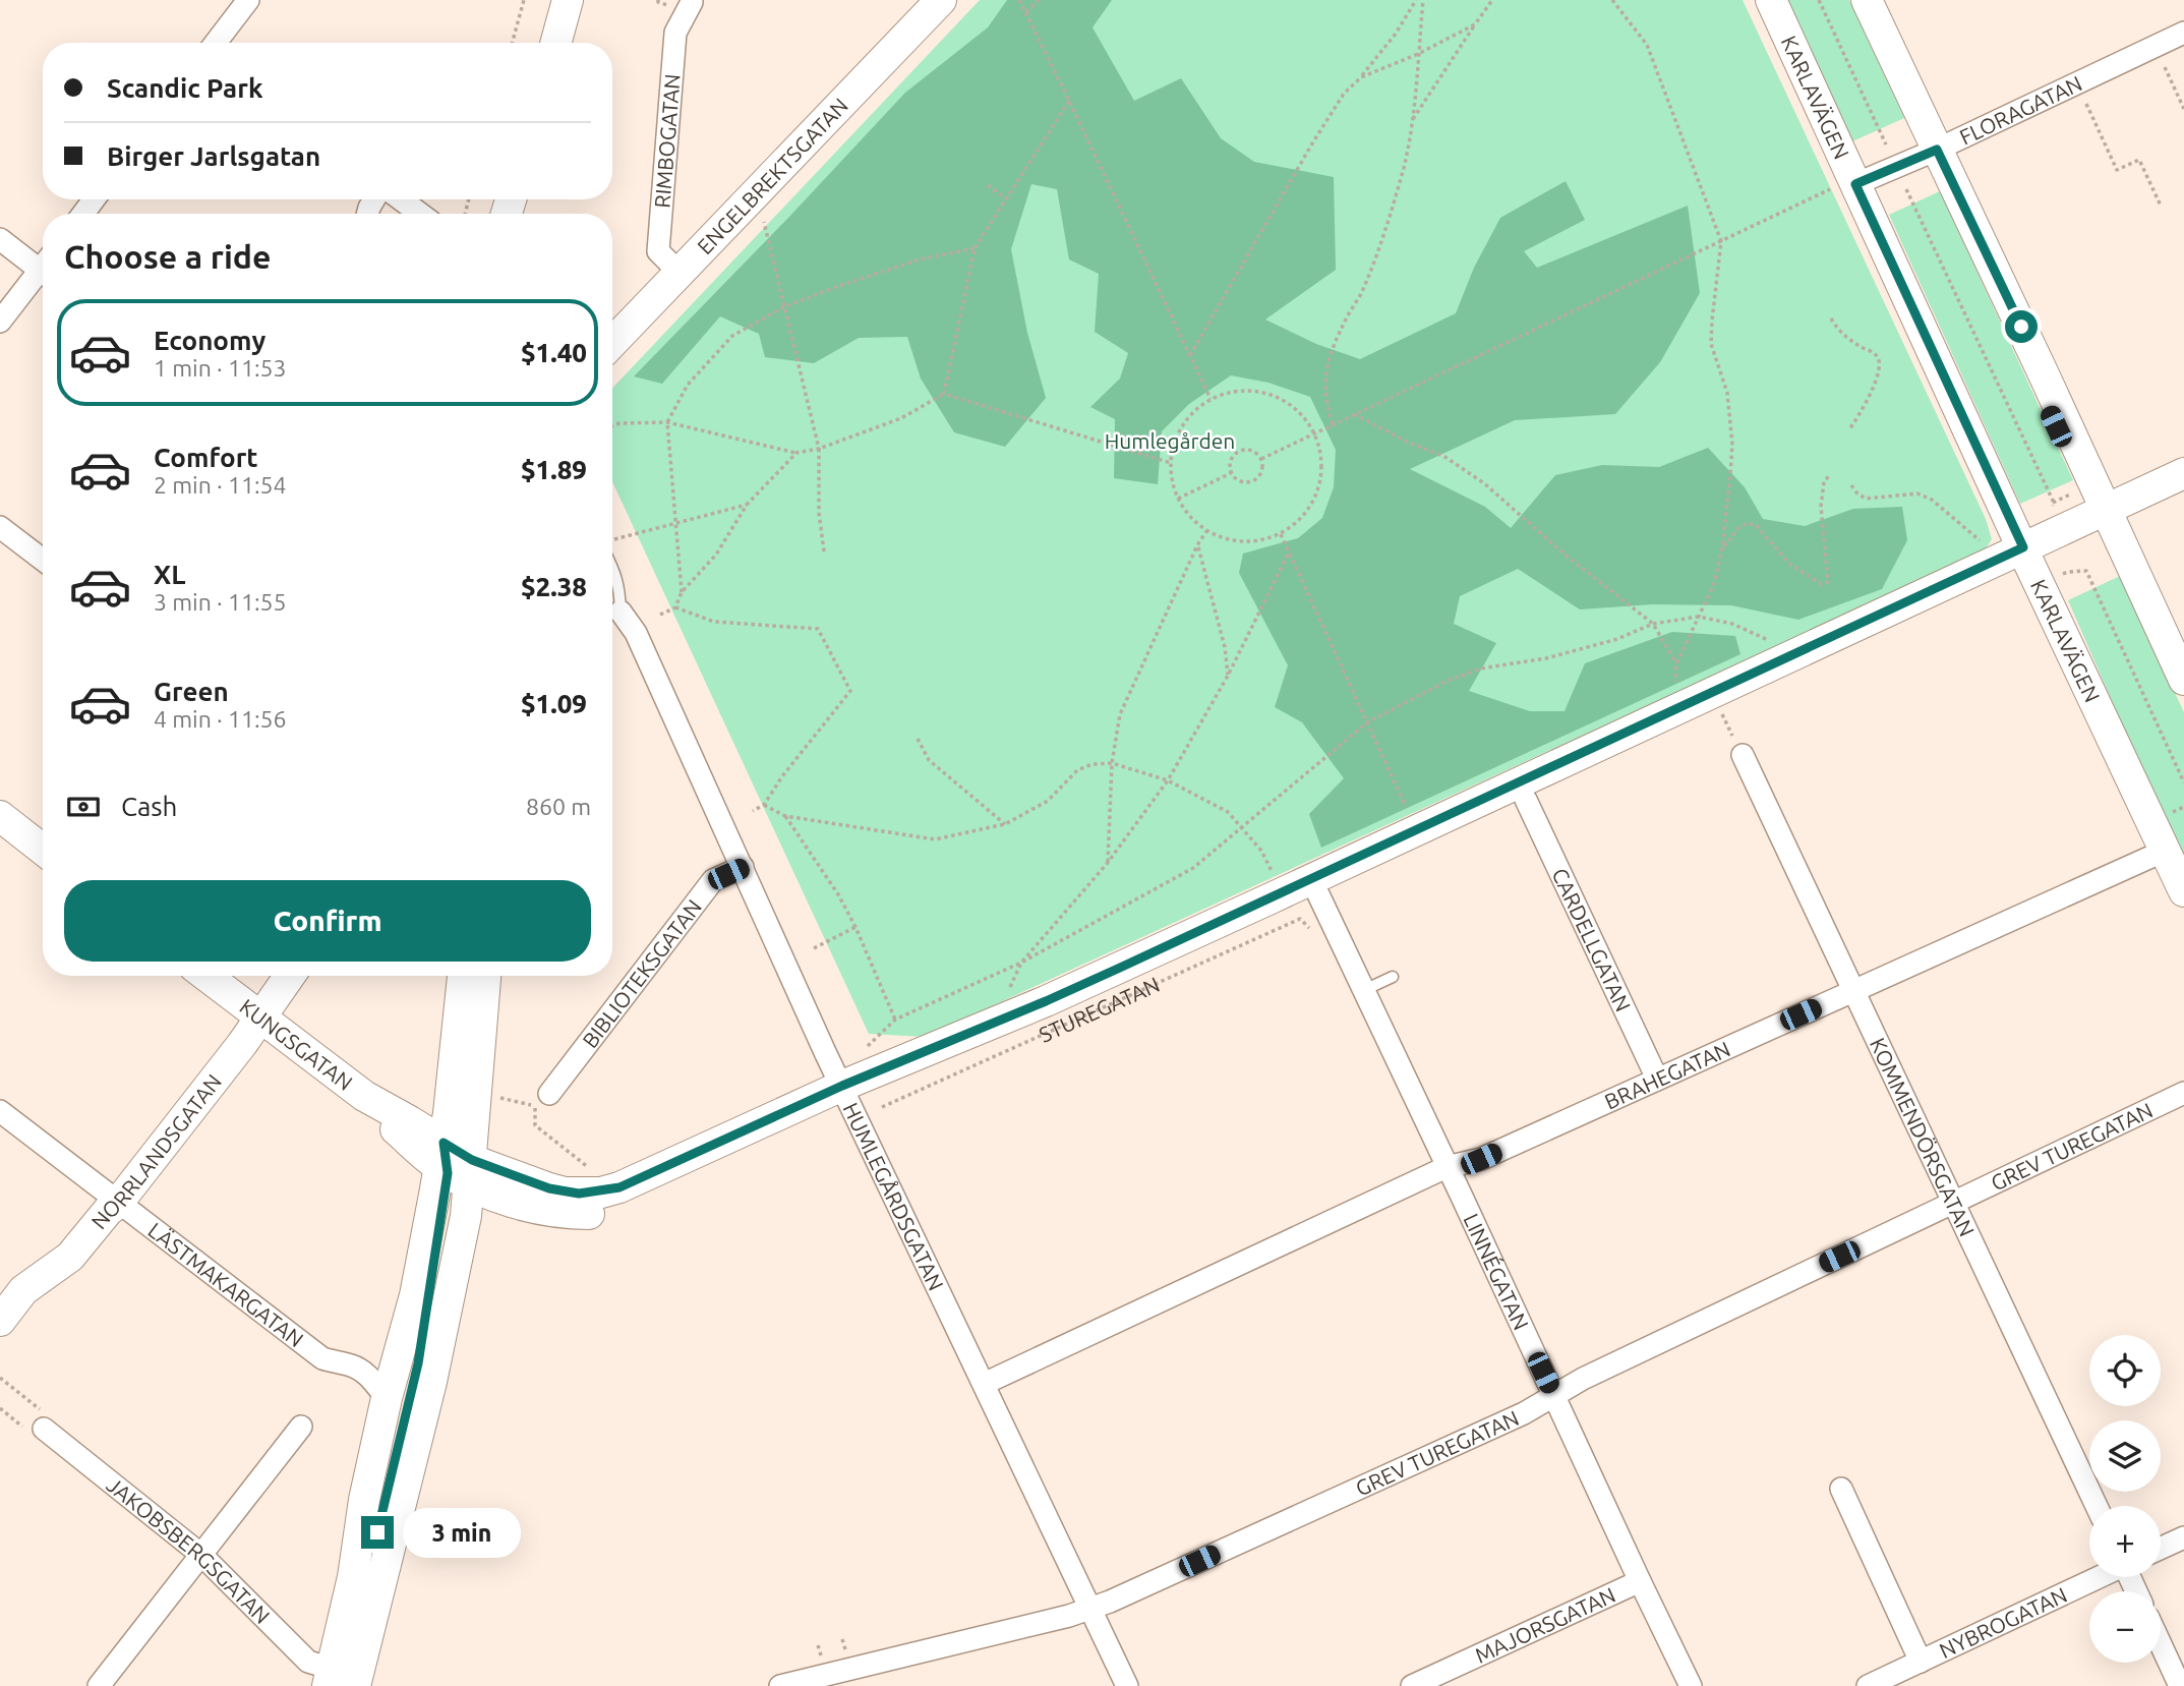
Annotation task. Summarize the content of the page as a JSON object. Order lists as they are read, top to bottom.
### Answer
{
  "streets": {
    "street": [
      "KARLAVÄGEN",
      "FLORAGATAN",
      "RIMBOGATAN",
      "ENGELBREKTSGATAN",
      "CARDELLGATAN",
      "BIBLIOTEKSGATAN",
      "STUREGATAN",
      "KUNGSGATAN",
      "BRAHEGATAN",
      "KOMMENDÖRSGATAN",
      "GREV TUREGATAN",
      "NORRLANDSGATAN",
      "HUMLEGÅRDSGATAN",
      "LINNÉGATAN",
      "LÄSTMAKARGATAN",
      "JAKOBSBERGSGATAN",
      "NYBROGATAN",
      "MAJORSGATAN"
    ]
  },
  "crossings": [
    ["KARLAVÄGEN", "FLORAGATAN"],
    ["KARLAVÄGEN", "STUREGATAN"],
    ["KARLAVÄGEN", "BRAHEGATAN"],
    ["RIMBOGATAN", "ENGELBREKTSGATAN"],
    ["CARDELLGATAN", "STUREGATAN"],
    ["CARDELLGATAN", "BRAHEGATAN"],
    ["BIBLIOTEKSGATAN", "HUMLEGÅRDSGATAN"],
    ["STUREGATAN", "KUNGSGATAN"],
    ["STUREGATAN", "HUMLEGÅRDSGATAN"],
    ["STUREGATAN", "LINNÉGATAN"],
    ["KUNGSGATAN", "NORRLANDSGATAN"],
    ["BRAHEGATAN", "KOMMENDÖRSGATAN"],
    ["BRAHEGATAN", "HUMLEGÅRDSGATAN"],
    ["BRAHEGATAN", "LINNÉGATAN"],
    ["KOMMENDÖRSGATAN", "GREV TUREGATAN"],
    ["GREV TUREGATAN", "HUMLEGÅRDSGATAN"],
    ["GREV TUREGATAN", "LINNÉGATAN"],
    ["NORRLANDSGATAN", "LÄSTMAKARGATAN"],
    ["LINNÉGATAN", "MAJORSGATAN"]
  ],
  "parks": ["Humlegården"],
  "page": {
    "banner": ["Scandic Park", "Birger Jarlsgatan"],
    "heading": "Choose a ride",
    "list": [
      {
        "name": "Economy",
        "note": "1 min · 11:53",
        "value": "$1.40"
      },
      {
        "name": "Comfort",
        "note": "2 min · 11:54",
        "value": "$1.89"
      },
      {
        "name": "XL",
        "note": "3 min · 11:55",
        "value": "$2.38"
      },
      {
        "name": "Green",
        "note": "4 min · 11:56",
        "value": "$1.09"
      }
    ],
    "pay": ["Cash", "860 m"],
    "buttons": "Confirm",
    "map_buttons": ["+", "−"],
    "bubble": "3 min"
  }
}
